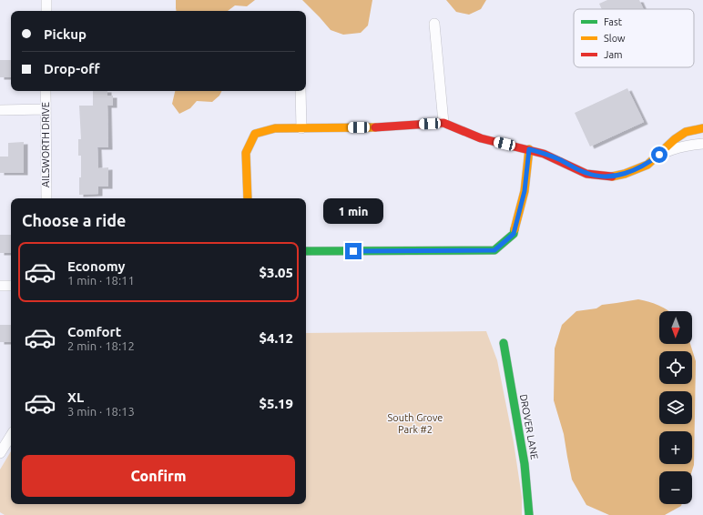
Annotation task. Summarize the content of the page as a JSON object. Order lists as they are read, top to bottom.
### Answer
{
  "streets": {
    "street": ["AILSWORTH DRIVE", "DROVER LANE"]
  },
  "parks": ["South Grove Park #2"],
  "legend": ["Fast", "Slow", "Jam"],
  "north": "bottom",
  "page": {
    "banner": ["Pickup", "Drop-off"],
    "bubble": "1 min",
    "heading": "Choose a ride",
    "list": [
      {
        "name": "Economy",
        "note": "1 min · 18:11",
        "value": "$3.05"
      },
      {
        "name": "Comfort",
        "note": "2 min · 18:12",
        "value": "$4.12"
      },
      {
        "name": "XL",
        "note": "3 min · 18:13",
        "value": "$5.19"
      }
    ],
    "map_buttons": ["+", "−"],
    "buttons": "Confirm"
  }
}
